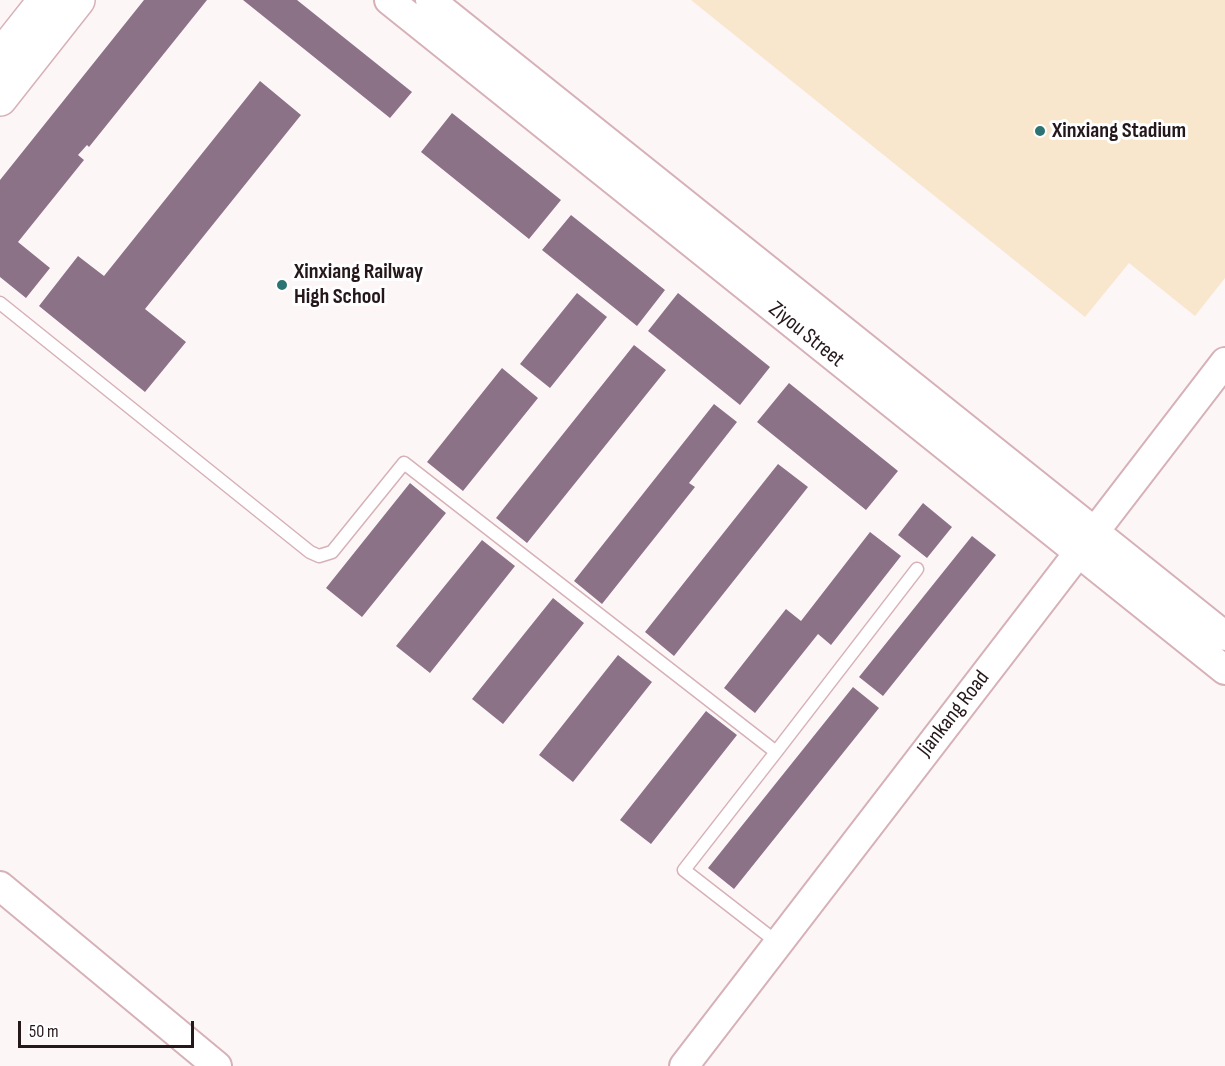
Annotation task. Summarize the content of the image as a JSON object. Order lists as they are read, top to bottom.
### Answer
{
  "streets": {
    "street": ["Ziyou Street", "Jiankang Road"]
  },
  "crossings": [
    ["Ziyou Street", "Jiankang Road"]
  ],
  "places": ["Xinxiang Stadium", "Xinxiang Railway High School"],
  "scale_bar": "50 m"
}
